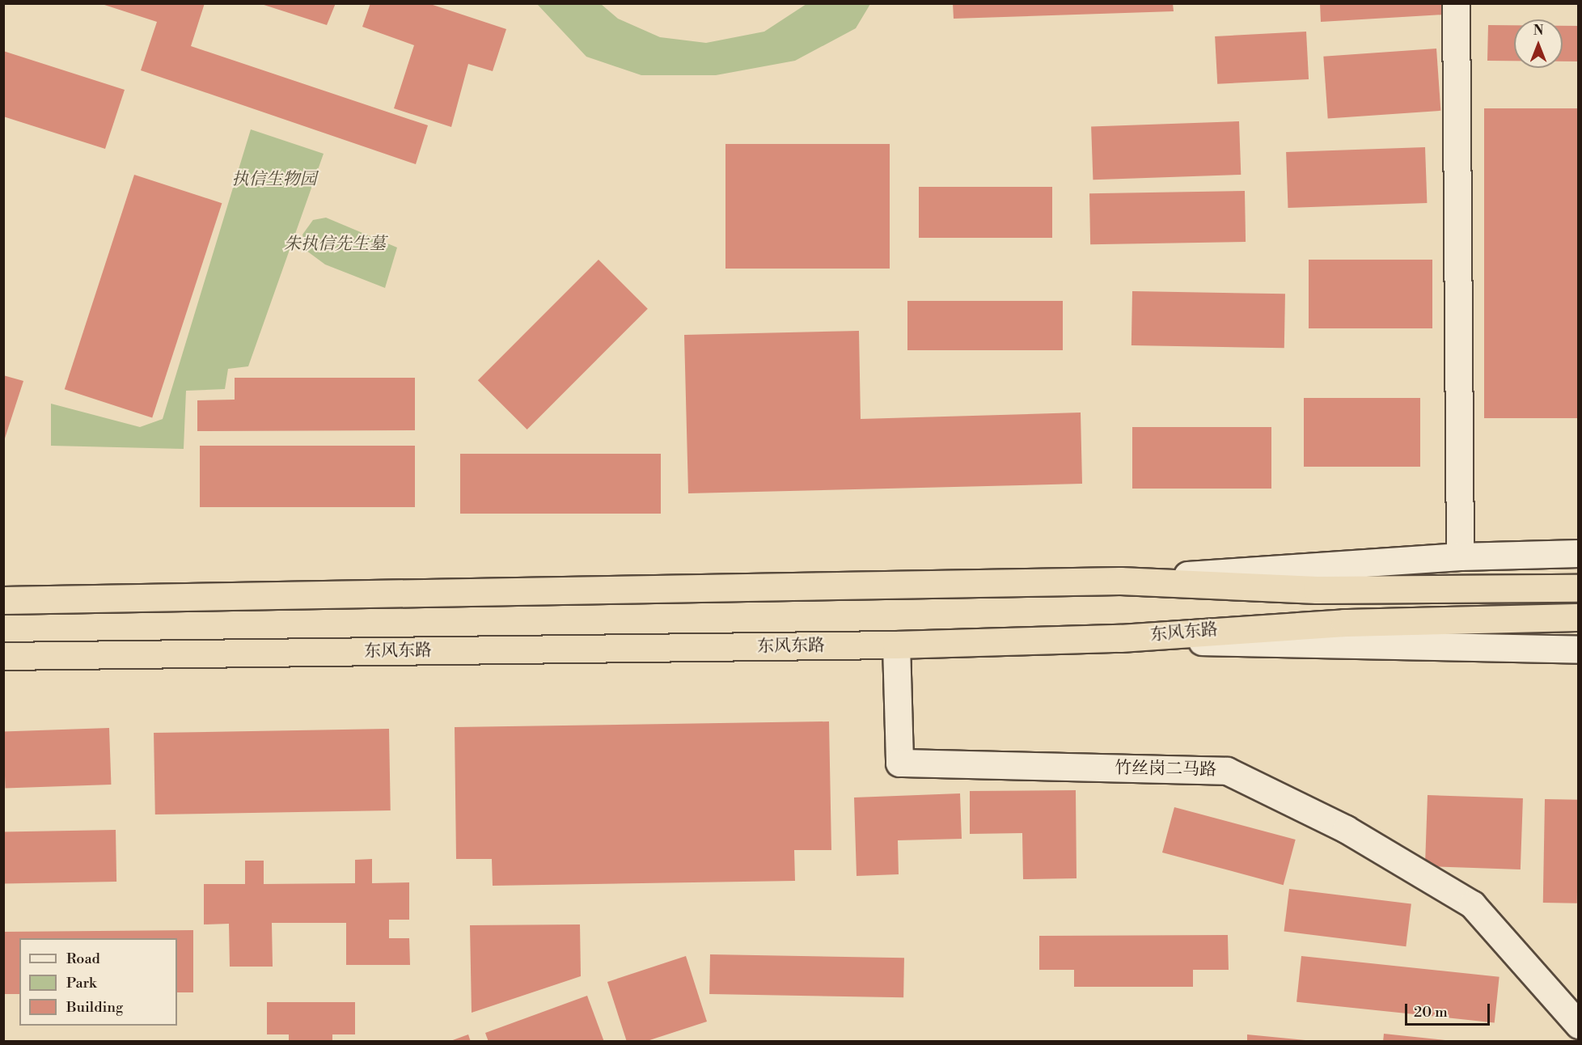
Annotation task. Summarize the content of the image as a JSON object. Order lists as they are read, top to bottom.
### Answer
{
  "streets": {
    "highway": ["东风东路"],
    "street": ["竹丝岗二马路"]
  },
  "crossings": [
    ["东风东路", "竹丝岗二马路"]
  ],
  "parks": ["执信生物园", "朱执信先生墓"],
  "legend": ["Road", "Park", "Building"],
  "scale_bar": "20 m",
  "north": "top"
}
